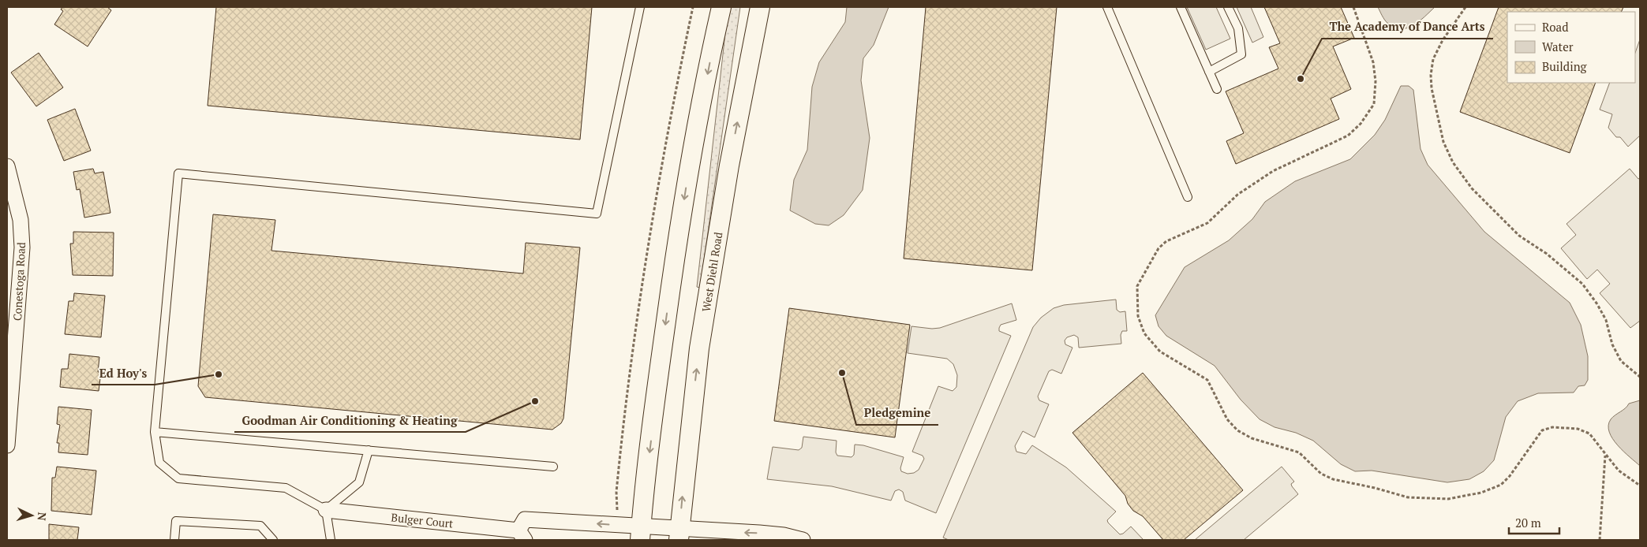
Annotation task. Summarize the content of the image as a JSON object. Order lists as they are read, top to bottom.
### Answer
{
  "streets": {
    "street": ["West Diehl Road", "Conestoga Road", "Bulger Court"]
  },
  "crossings": [
    ["West Diehl Road", "Bulger Court"]
  ],
  "one_way": ["Bulger Court"],
  "places": [
    "The Academy of Dance Arts",
    "Pledgemine",
    "Ed Hoy's",
    "Goodman Air Conditioning & Heating"
  ],
  "legend": ["Road", "Water", "Building"],
  "scale_bar": "20 m",
  "north": "right"
}
